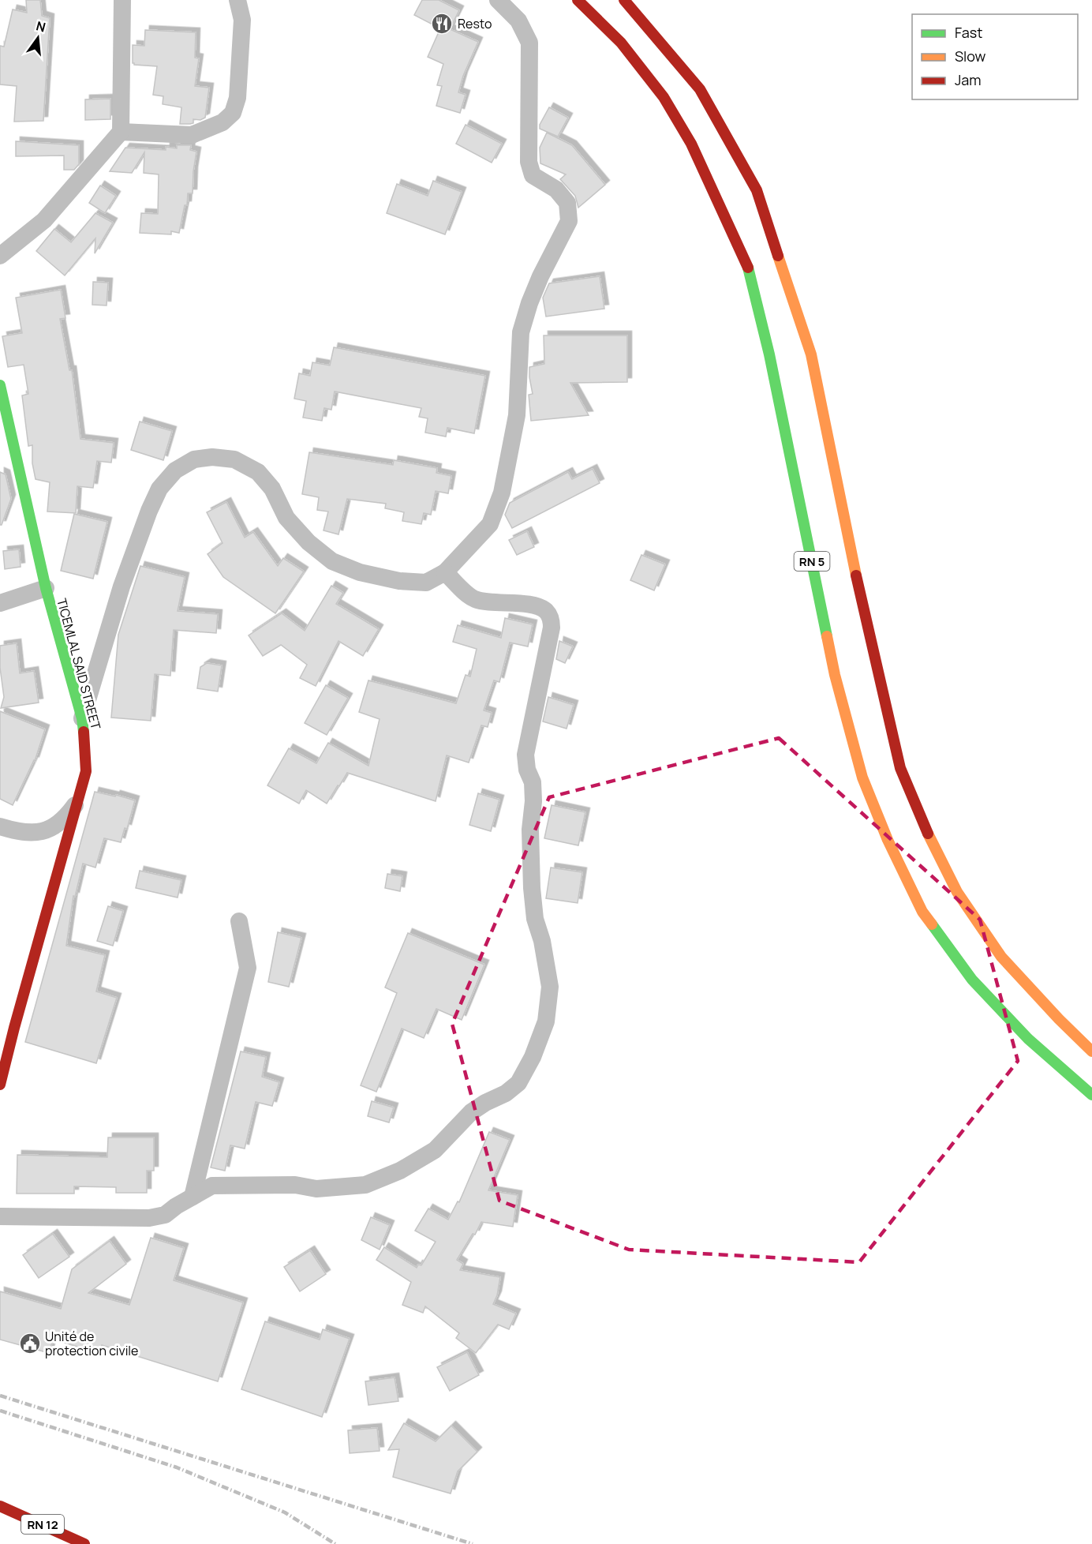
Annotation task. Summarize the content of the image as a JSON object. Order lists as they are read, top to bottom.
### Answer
{
  "streets": {
    "main road": ["RN 5", "TICEMLAL SAID STREET", "RN 12"]
  },
  "places": {
    "restaurant": ["Resto"],
    "public building": ["Unité de protection civile"]
  },
  "legend": ["Fast", "Slow", "Jam"],
  "north": "top"
}
